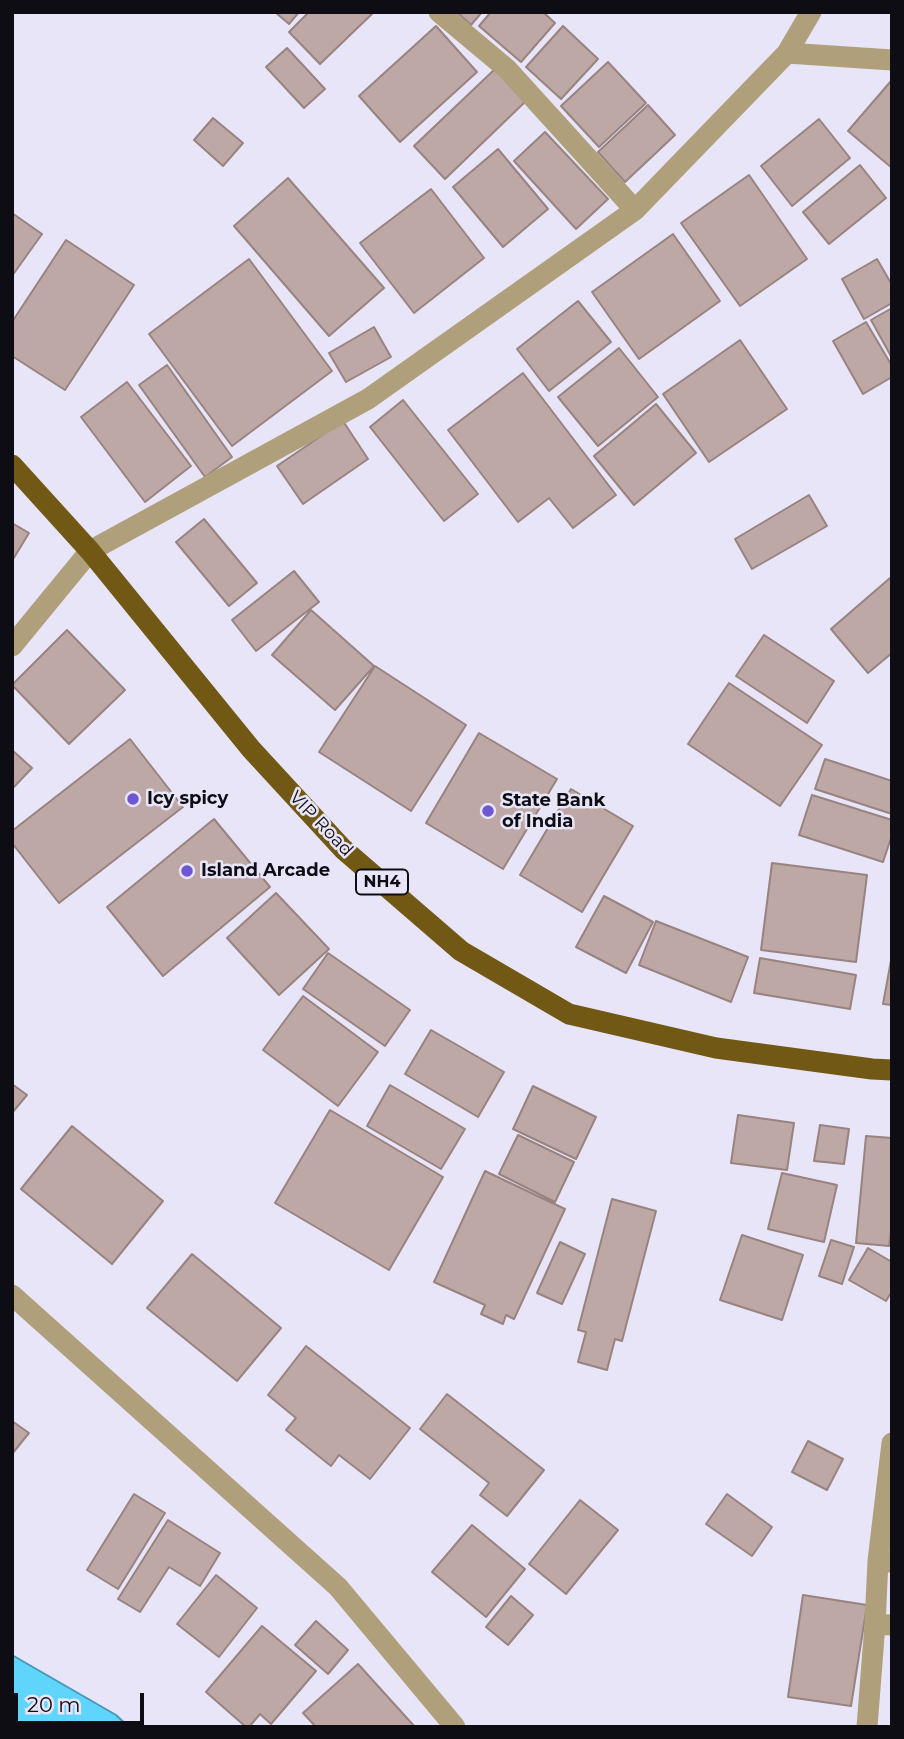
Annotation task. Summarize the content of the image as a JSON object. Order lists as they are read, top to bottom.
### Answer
{
  "streets": {
    "highway": ["VIP Road", "NH4"]
  },
  "places": ["Icy spicy", "State Bank of India", "Island Arcade"],
  "scale_bar": "20 m"
}
